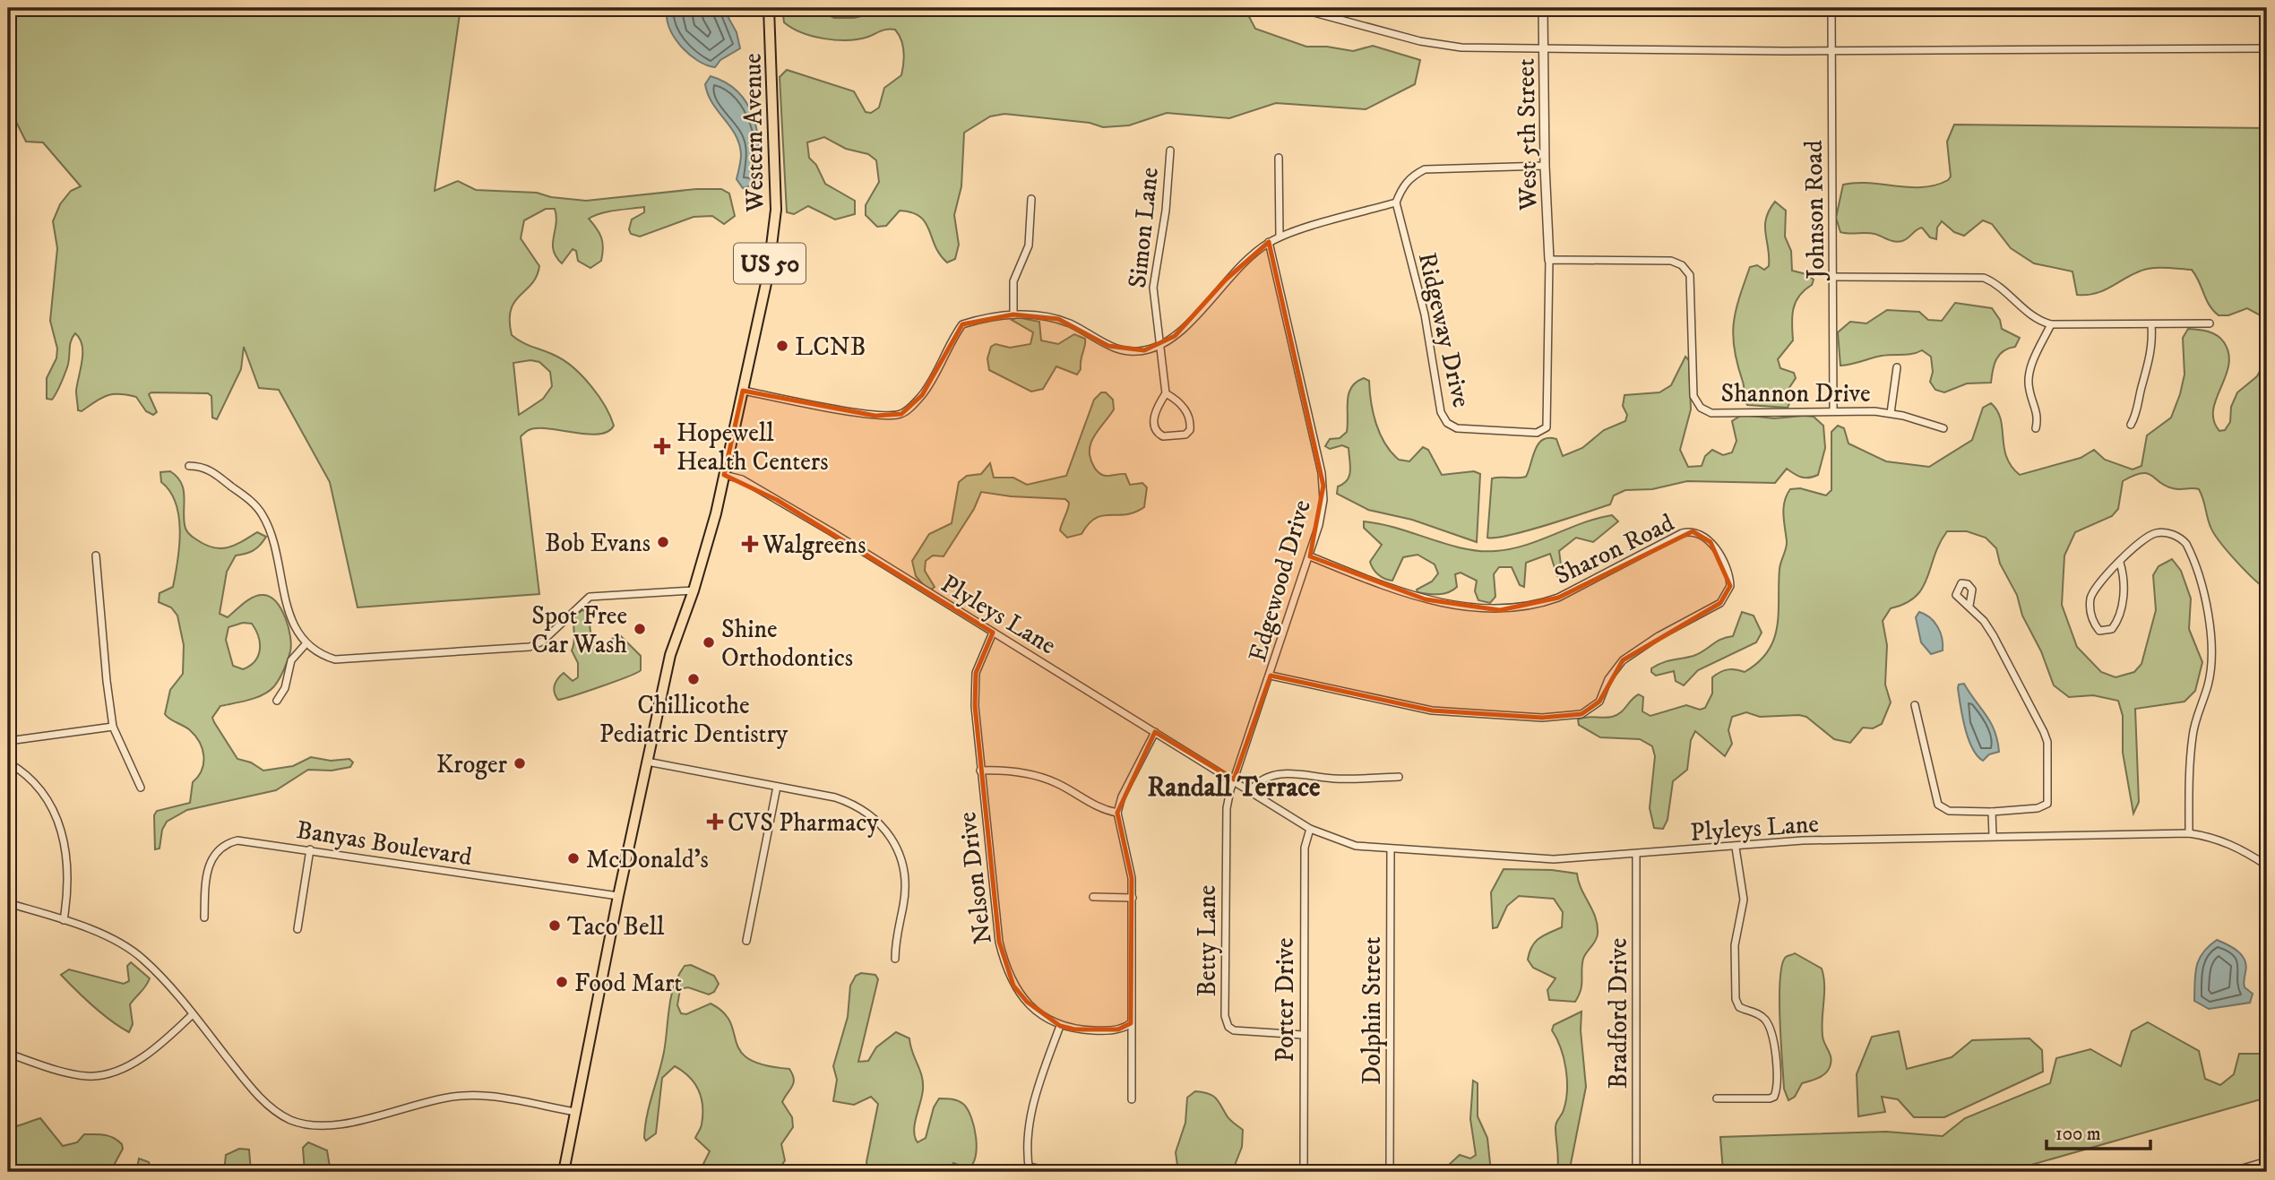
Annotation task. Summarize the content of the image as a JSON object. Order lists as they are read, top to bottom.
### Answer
{
  "streets": {
    "main road": ["Western Avenue", "US 50"],
    "street": [
      "West 5th Street",
      "Johnson Road",
      "Simon Lane",
      "Ridgeway Drive",
      "Shannon Drive",
      "Sharon Road",
      "Edgewood Drive",
      "Plyleys Lane",
      "Banyas Boulevard",
      "Nelson Drive",
      "Betty Lane",
      "Porter Drive",
      "Dolphin Street",
      "Bradford Drive"
    ]
  },
  "crossings": [
    ["Western Avenue", "Plyleys Lane"],
    ["Western Avenue", "Banyas Boulevard"],
    ["West 5th Street", "Ridgeway Drive"],
    ["West 5th Street", "Shannon Drive"],
    ["Johnson Road", "Shannon Drive"],
    ["Ridgeway Drive", "Shannon Drive"],
    ["Sharon Road", "Edgewood Drive"],
    ["Edgewood Drive", "Plyleys Lane"],
    ["Edgewood Drive", "Betty Lane"],
    ["Plyleys Lane", "Nelson Drive"],
    ["Plyleys Lane", "Betty Lane"],
    ["Plyleys Lane", "Porter Drive"],
    ["Plyleys Lane", "Dolphin Street"],
    ["Plyleys Lane", "Bradford Drive"],
    ["Betty Lane", "Porter Drive"]
  ],
  "districts": ["Randall Terrace"],
  "places": {
    "other": [
      "LCNB",
      "Bob Evans",
      "Spot Free Car Wash",
      "Shine Orthodontics",
      "Chillicothe Pediatric Dentistry",
      "Kroger",
      "McDonald's",
      "Taco Bell",
      "Food Mart"
    ],
    "health": ["Hopewell Health Centers", "Walgreens", "CVS Pharmacy"]
  },
  "scale_bar": "100 m"
}
